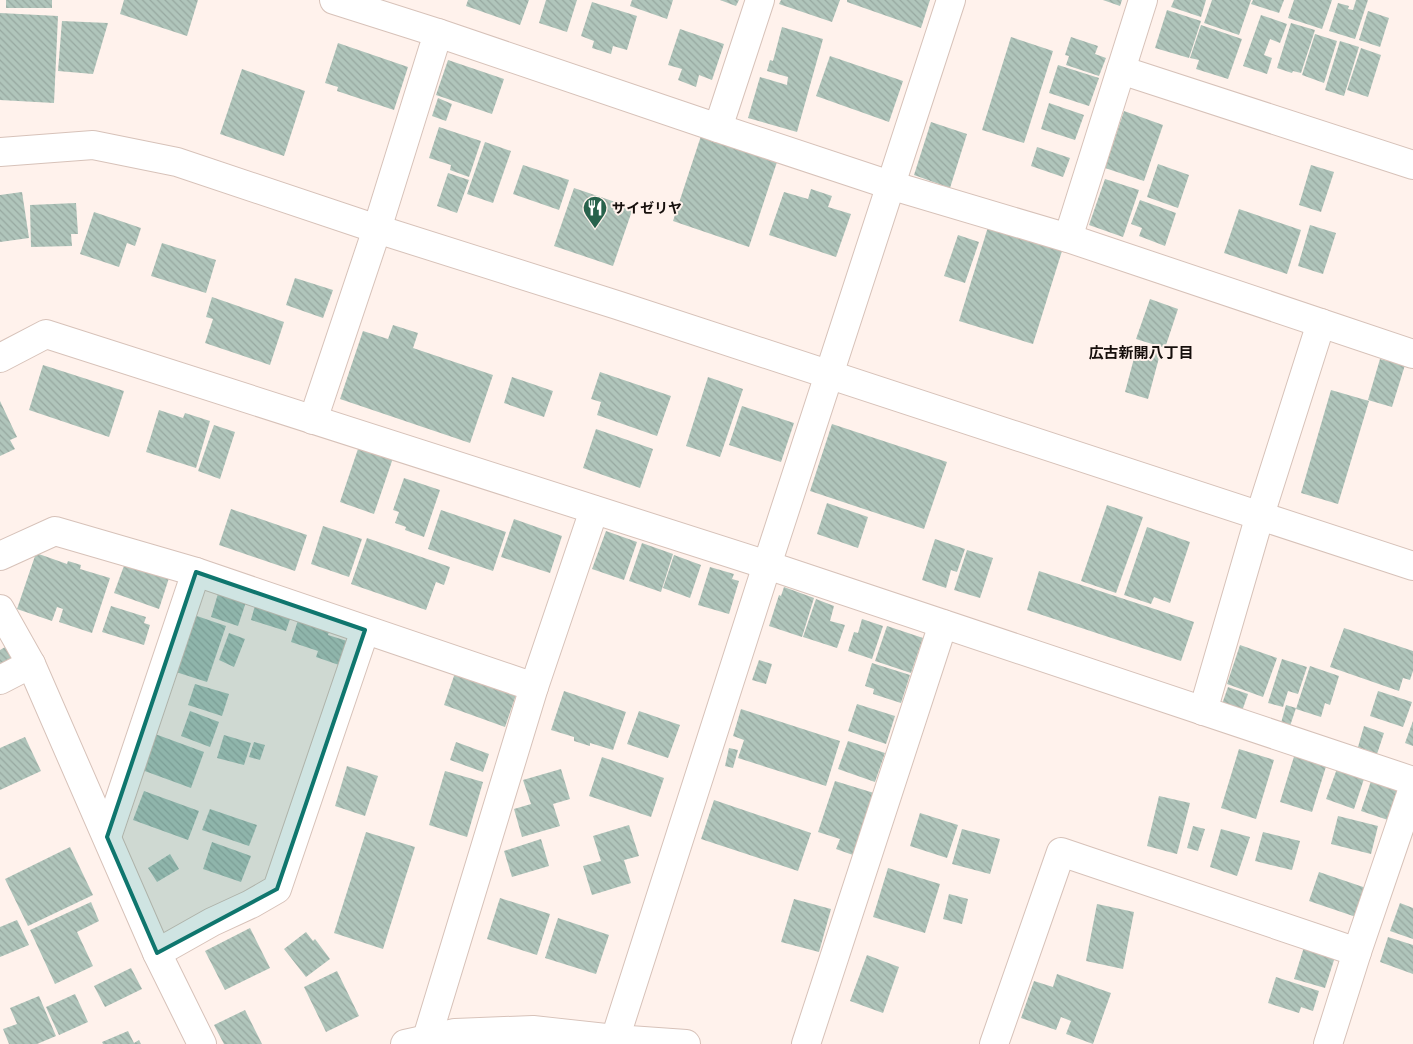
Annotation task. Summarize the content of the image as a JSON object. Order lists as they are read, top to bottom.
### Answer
{
  "districts": ["広古新開八丁目"],
  "places": {
    "restaurant": ["サイゼリヤ"]
  }
}
